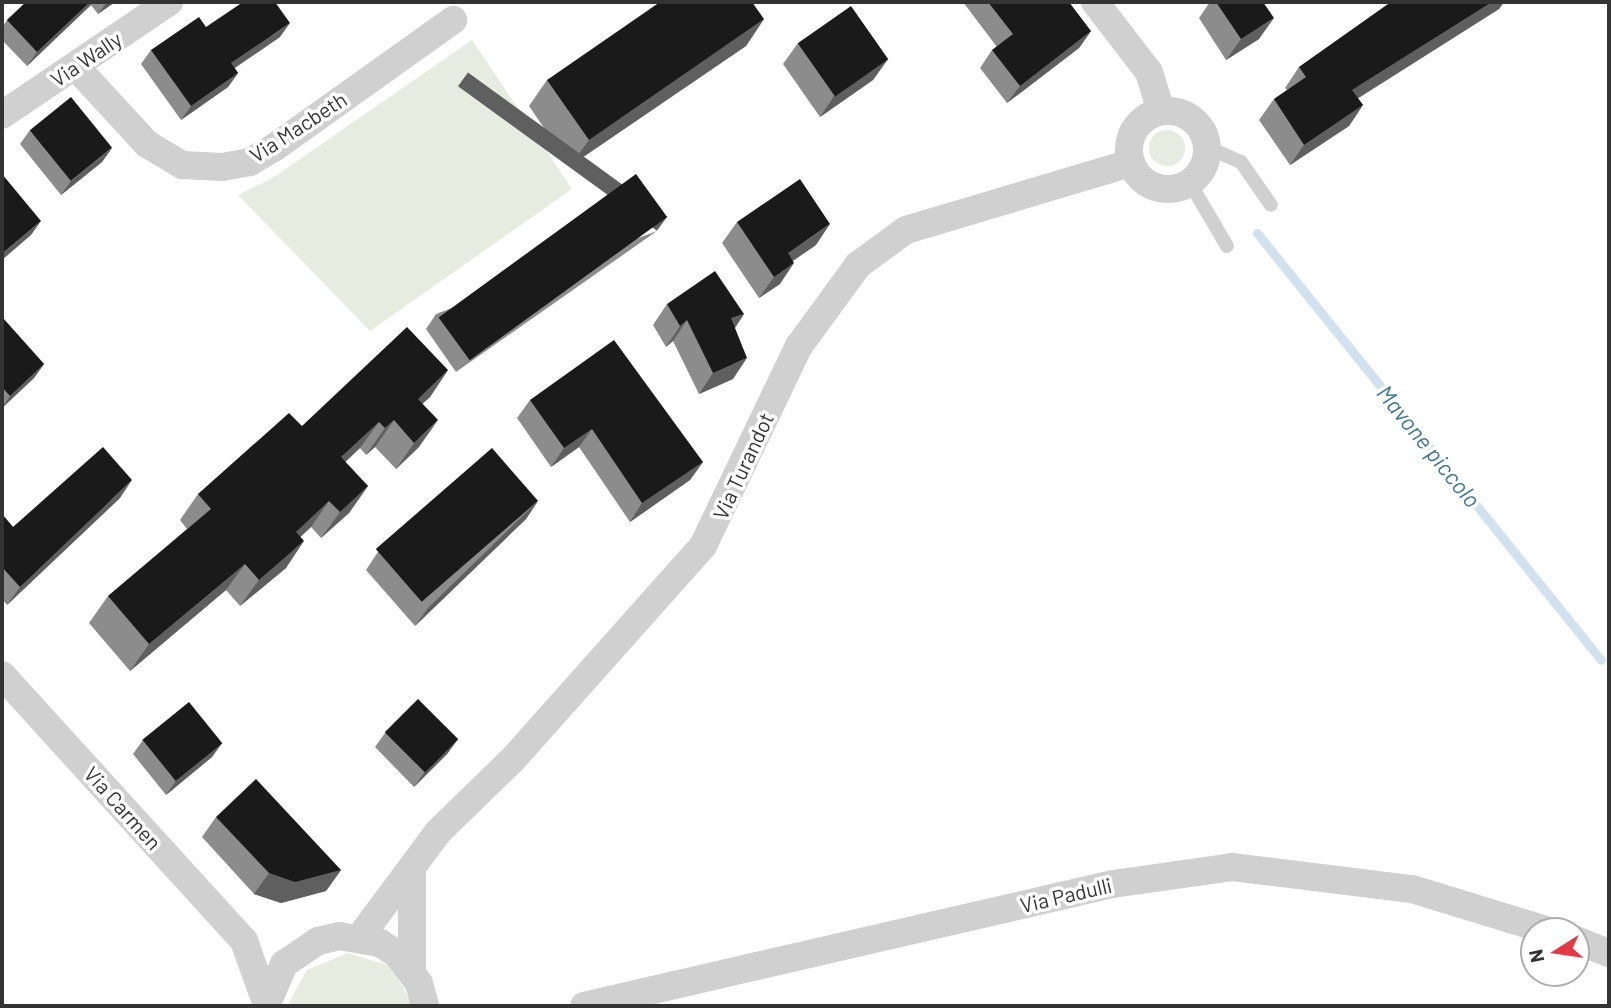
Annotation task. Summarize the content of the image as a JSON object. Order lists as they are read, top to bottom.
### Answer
{
  "streets": {
    "street": [
      "Via Wally",
      "Via Macbeth",
      "Via Turandot",
      "Via Carmen",
      "Via Padulli"
    ]
  },
  "crossings": [
    ["Via Wally", "Via Macbeth"]
  ],
  "water": ["Mavone piccolo"],
  "north": "left"
}
